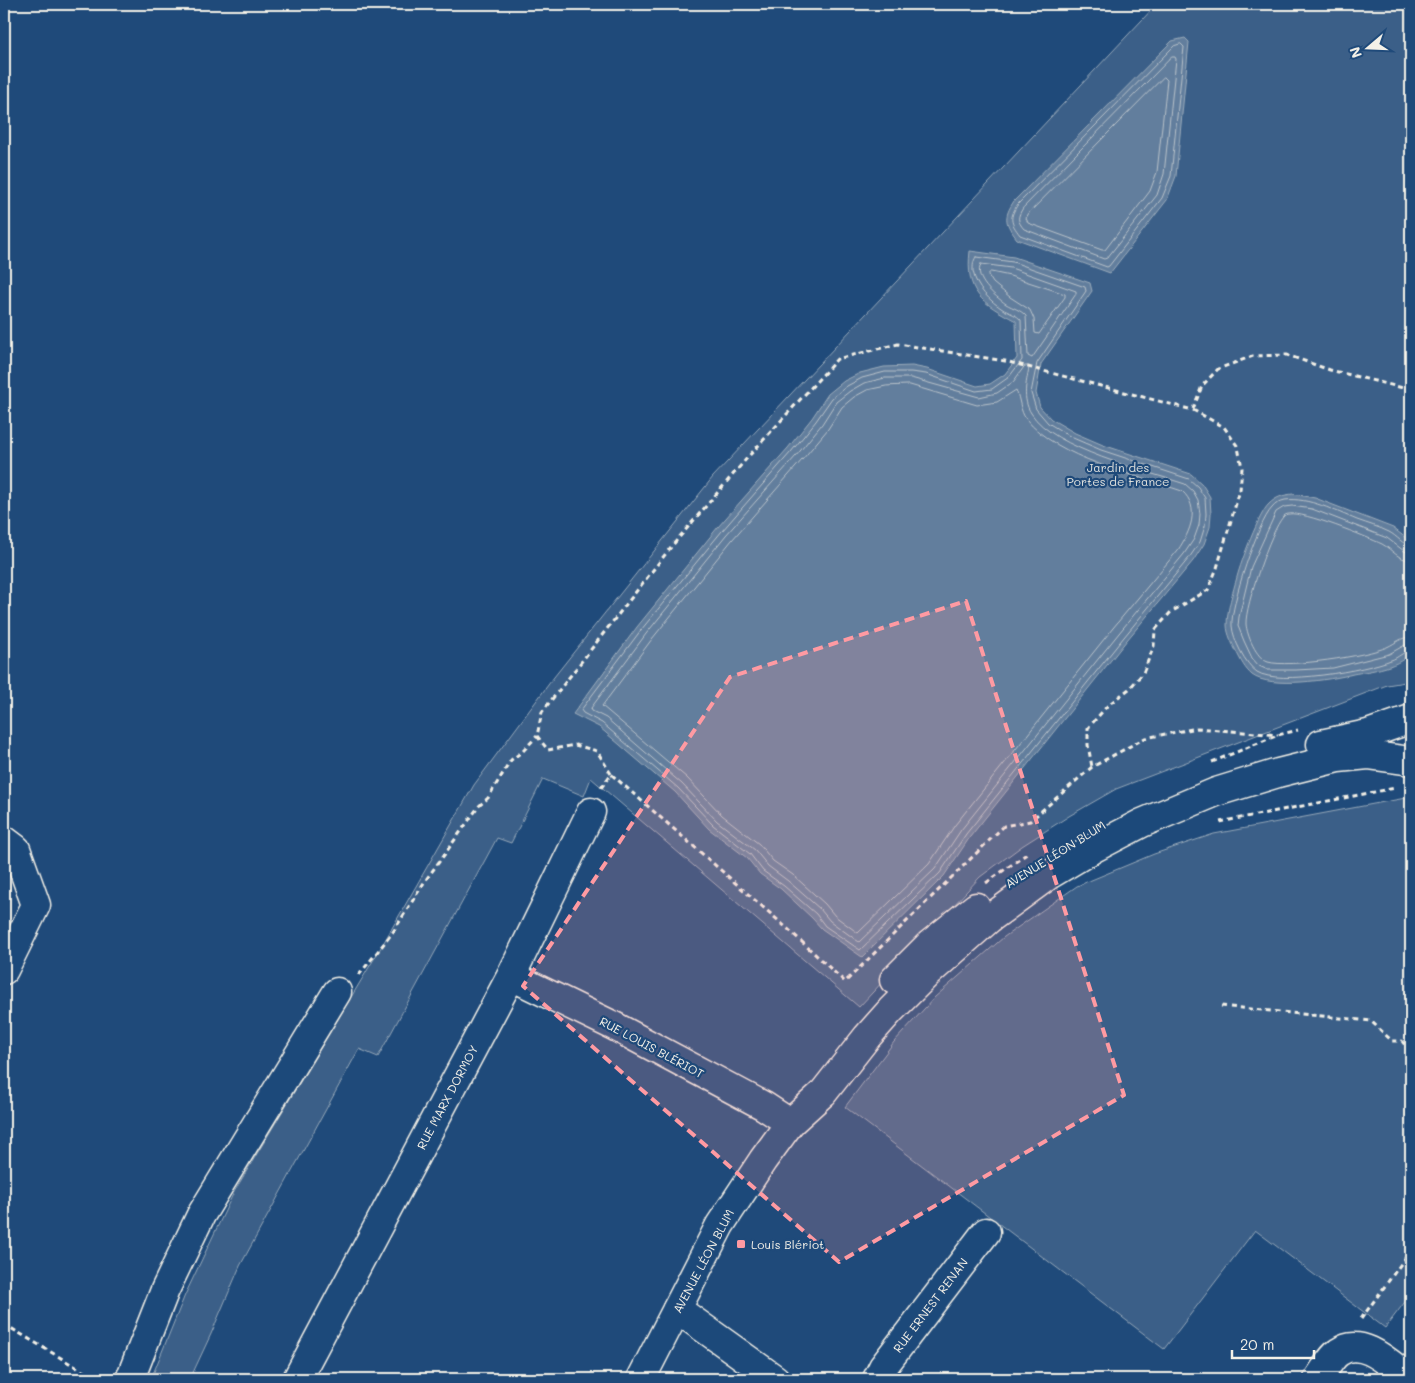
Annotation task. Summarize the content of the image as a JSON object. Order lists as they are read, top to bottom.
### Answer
{
  "streets": {
    "street": [
      "AVENUE LÉON BLUM",
      "RUE LOUIS BLÉRIOT",
      "RUE MARX DORMOY",
      "RUE ERNEST RENAN"
    ]
  },
  "crossings": [
    ["AVENUE LÉON BLUM", "RUE LOUIS BLÉRIOT"],
    ["RUE LOUIS BLÉRIOT", "RUE MARX DORMOY"]
  ],
  "parks": ["Jardin des Portes de France"],
  "places": {
    "transit": ["Louis Blériot"]
  },
  "scale_bar": "20 m",
  "north": "left"
}
